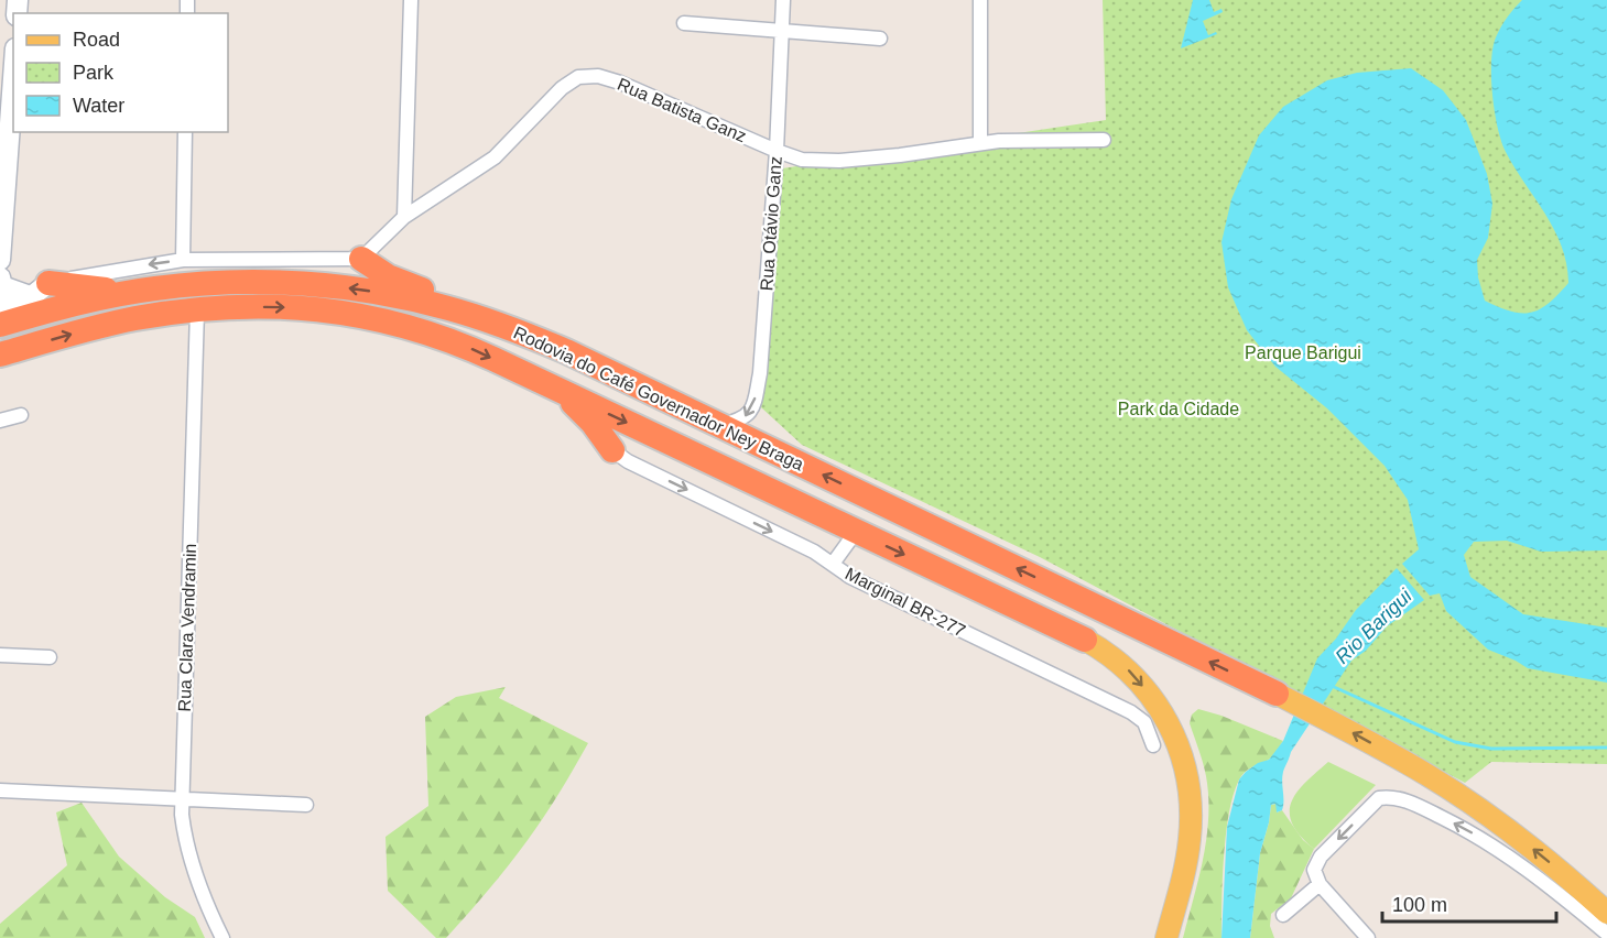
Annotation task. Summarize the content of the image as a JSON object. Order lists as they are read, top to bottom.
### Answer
{
  "streets": {
    "highway": ["Rodovia do Café Governador Ney Braga"],
    "street": [
      "Rua Batista Ganz",
      "Rua Otávio Ganz",
      "Marginal BR-277",
      "Rua Clara Vendramin"
    ]
  },
  "crossings": [
    ["Rua Batista Ganz", "Rua Otávio Ganz"],
    ["Rua Otávio Ganz", "Rodovia do Café Governador Ney Braga"],
    ["Rodovia do Café Governador Ney Braga", "Rua Clara Vendramin"]
  ],
  "one_way": ["Rua Otávio Ganz", "Marginal BR-277"],
  "water": ["Rio Barigui"],
  "parks": ["Parque Barigui", "Park da Cidade"],
  "legend": ["Road", "Park", "Water"],
  "scale_bar": "100 m"
}
